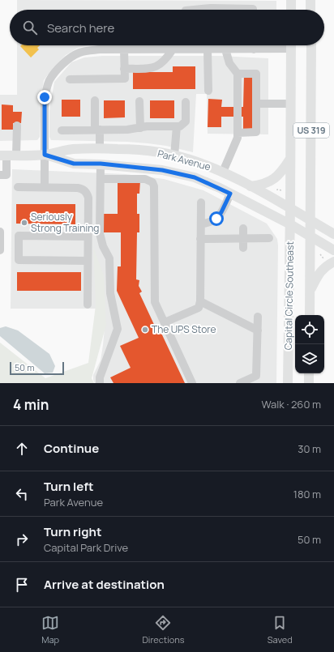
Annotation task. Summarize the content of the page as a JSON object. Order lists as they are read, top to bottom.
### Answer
{
  "streets": {
    "main road": ["US 319", "Park Avenue", "Capital Circle Southeast"]
  },
  "crossings": [
    ["US 319", "Park Avenue"],
    ["US 319", "Capital Circle Southeast"],
    ["Park Avenue", "Capital Circle Southeast"]
  ],
  "places": ["Seriously Strong Training", "The UPS Store"],
  "scale_bar": "50 m",
  "page": {
    "search": "Search here",
    "scale": "50 m",
    "heading": ["4 min", "Walk · 260 m"],
    "list": [
      ["Continue", "30 m"],
      ["Turn left", "Park Avenue", "180 m"],
      ["Turn right", "Capital Park Drive", "50 m"],
      "Arrive at destination"
    ],
    "nav": ["Map", "Directions", "Saved"]
  }
}
